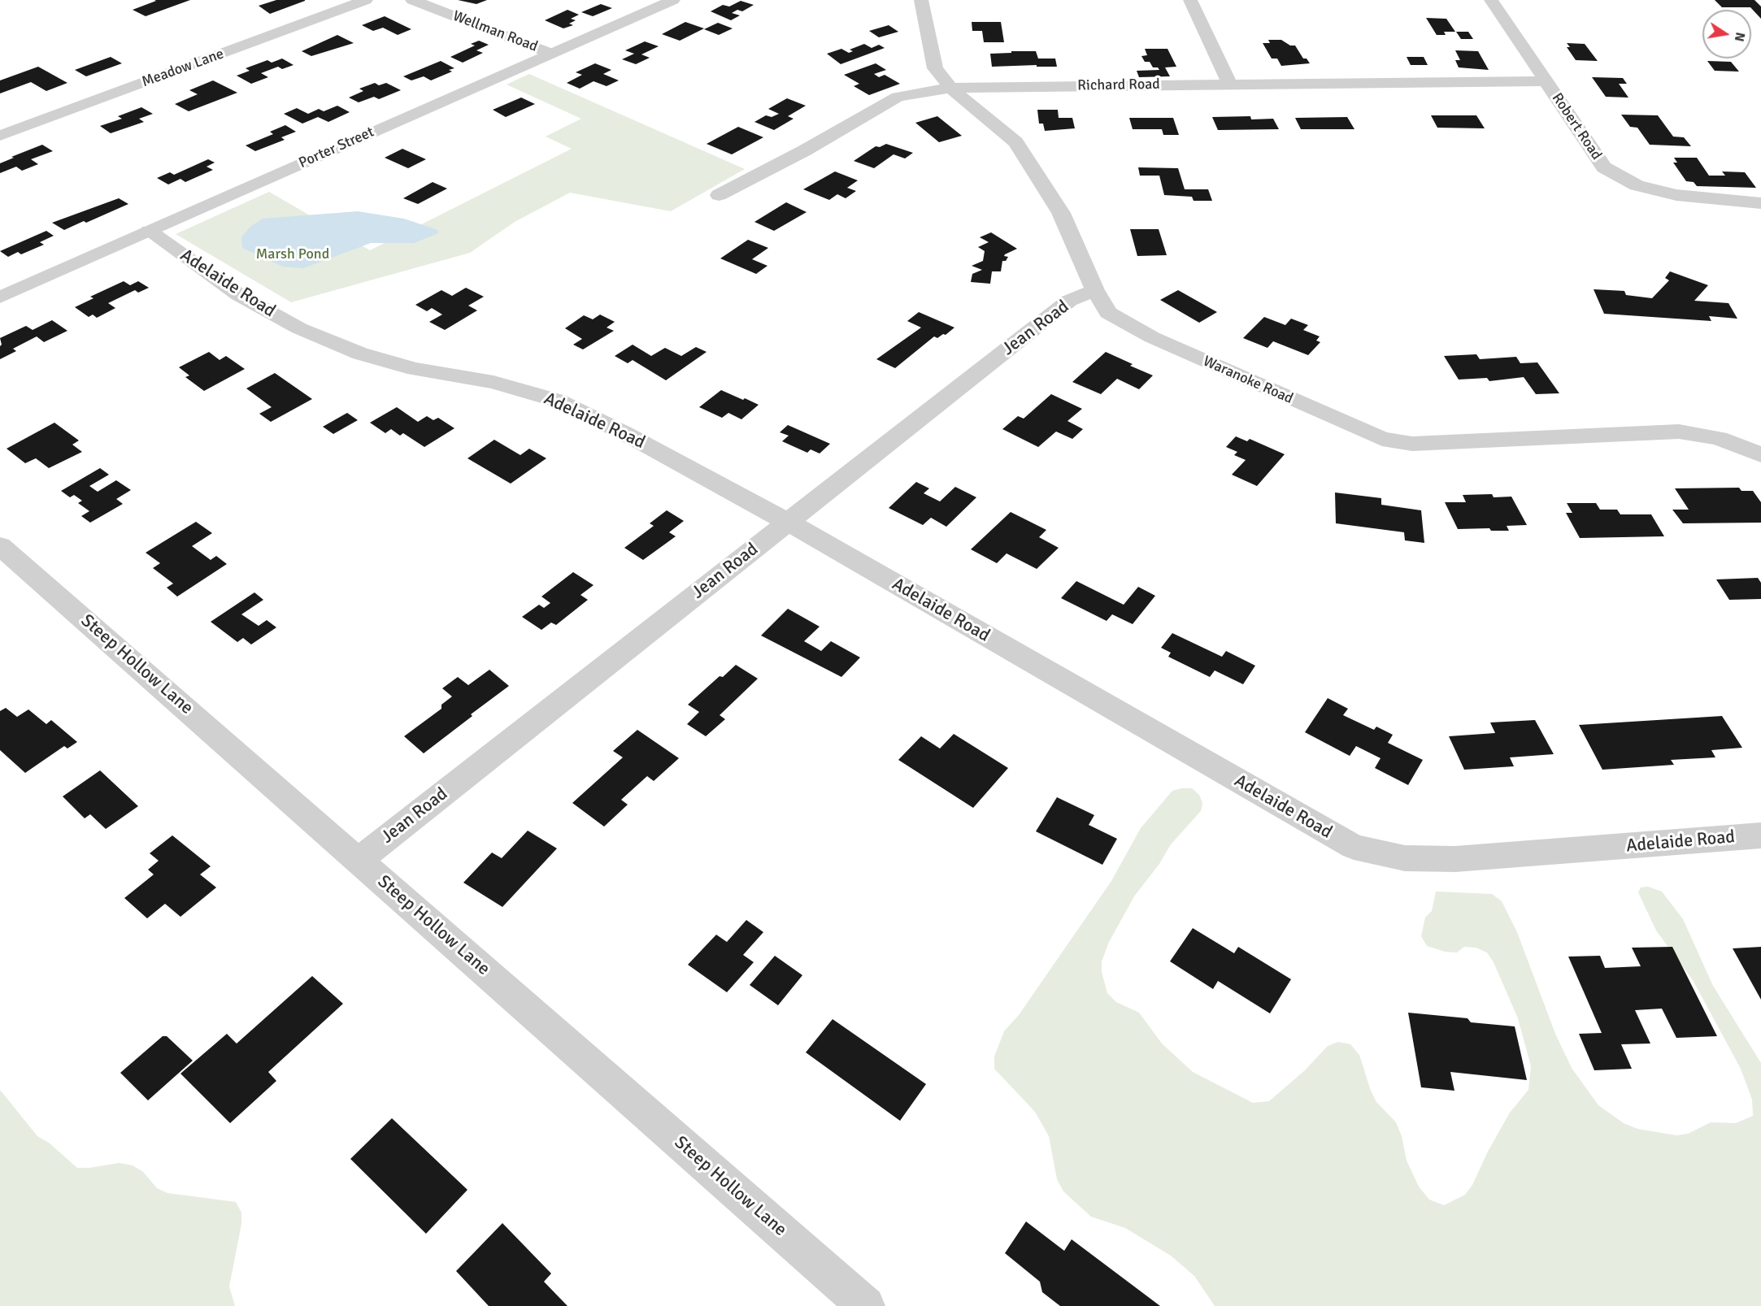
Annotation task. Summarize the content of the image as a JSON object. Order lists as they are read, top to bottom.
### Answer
{
  "streets": {
    "street": [
      "Wellman Road",
      "Meadow Lane",
      "Richard Road",
      "Robert Road",
      "Porter Street",
      "Adelaide Road",
      "Jean Road",
      "Waranoke Road",
      "Steep Hollow Lane"
    ]
  },
  "crossings": [
    ["Wellman Road", "Porter Street"],
    ["Richard Road", "Robert Road"],
    ["Richard Road", "Waranoke Road"],
    ["Porter Street", "Adelaide Road"],
    ["Adelaide Road", "Jean Road"],
    ["Jean Road", "Waranoke Road"],
    ["Jean Road", "Steep Hollow Lane"]
  ],
  "parks": ["Marsh Pond"],
  "north": "right"
}
